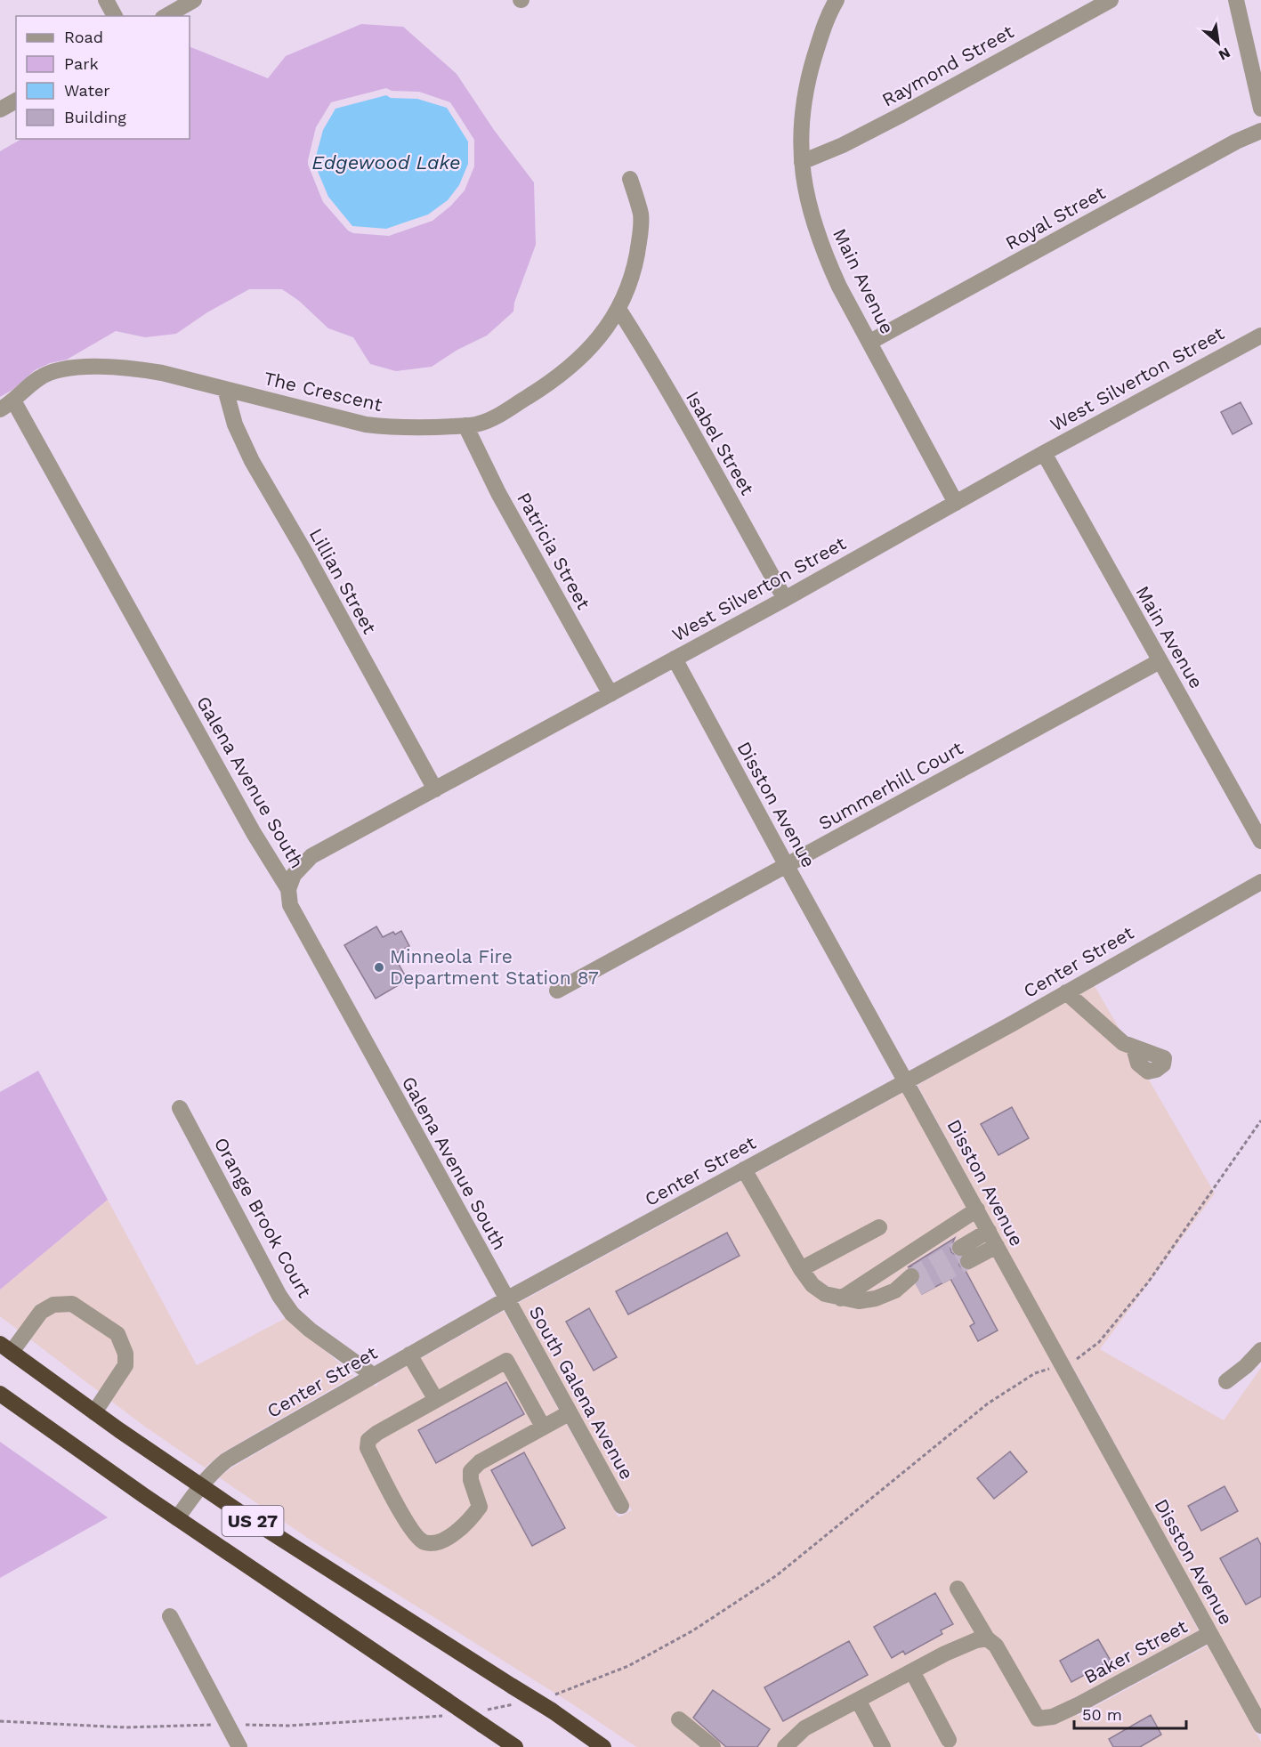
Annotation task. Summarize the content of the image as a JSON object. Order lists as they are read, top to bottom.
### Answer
{
  "streets": {
    "highway": ["US 27"],
    "street": [
      "Raymond Street",
      "Royal Street",
      "Main Avenue",
      "West Silverton Street",
      "The Crescent",
      "Isabel Street",
      "Patricia Street",
      "Lillian Street",
      "Galena Avenue South",
      "Summerhill Court",
      "Disston Avenue",
      "Center Street",
      "Orange Brook Court",
      "South Galena Avenue",
      "Baker Street"
    ]
  },
  "crossings": [
    ["Raymond Street", "Main Avenue"],
    ["Royal Street", "Main Avenue"],
    ["Main Avenue", "West Silverton Street"],
    ["Main Avenue", "Summerhill Court"],
    ["West Silverton Street", "Isabel Street"],
    ["West Silverton Street", "Patricia Street"],
    ["West Silverton Street", "Lillian Street"],
    ["West Silverton Street", "Galena Avenue South"],
    ["West Silverton Street", "Disston Avenue"],
    ["The Crescent", "Isabel Street"],
    ["The Crescent", "Patricia Street"],
    ["The Crescent", "Lillian Street"],
    ["The Crescent", "Galena Avenue South"],
    ["Galena Avenue South", "Center Street"],
    ["Galena Avenue South", "South Galena Avenue"],
    ["Summerhill Court", "Disston Avenue"],
    ["Disston Avenue", "Center Street"],
    ["Disston Avenue", "Baker Street"],
    ["Center Street", "Orange Brook Court"],
    ["Center Street", "South Galena Avenue"],
    ["Center Street", "US 27"]
  ],
  "water": ["Edgewood Lake"],
  "places": ["Minneola Fire Department Station 87"],
  "legend": [
    "Road",
    "Park",
    "Water",
    "Building"
  ],
  "scale_bar": "50 m",
  "north": "bottom right"
}
